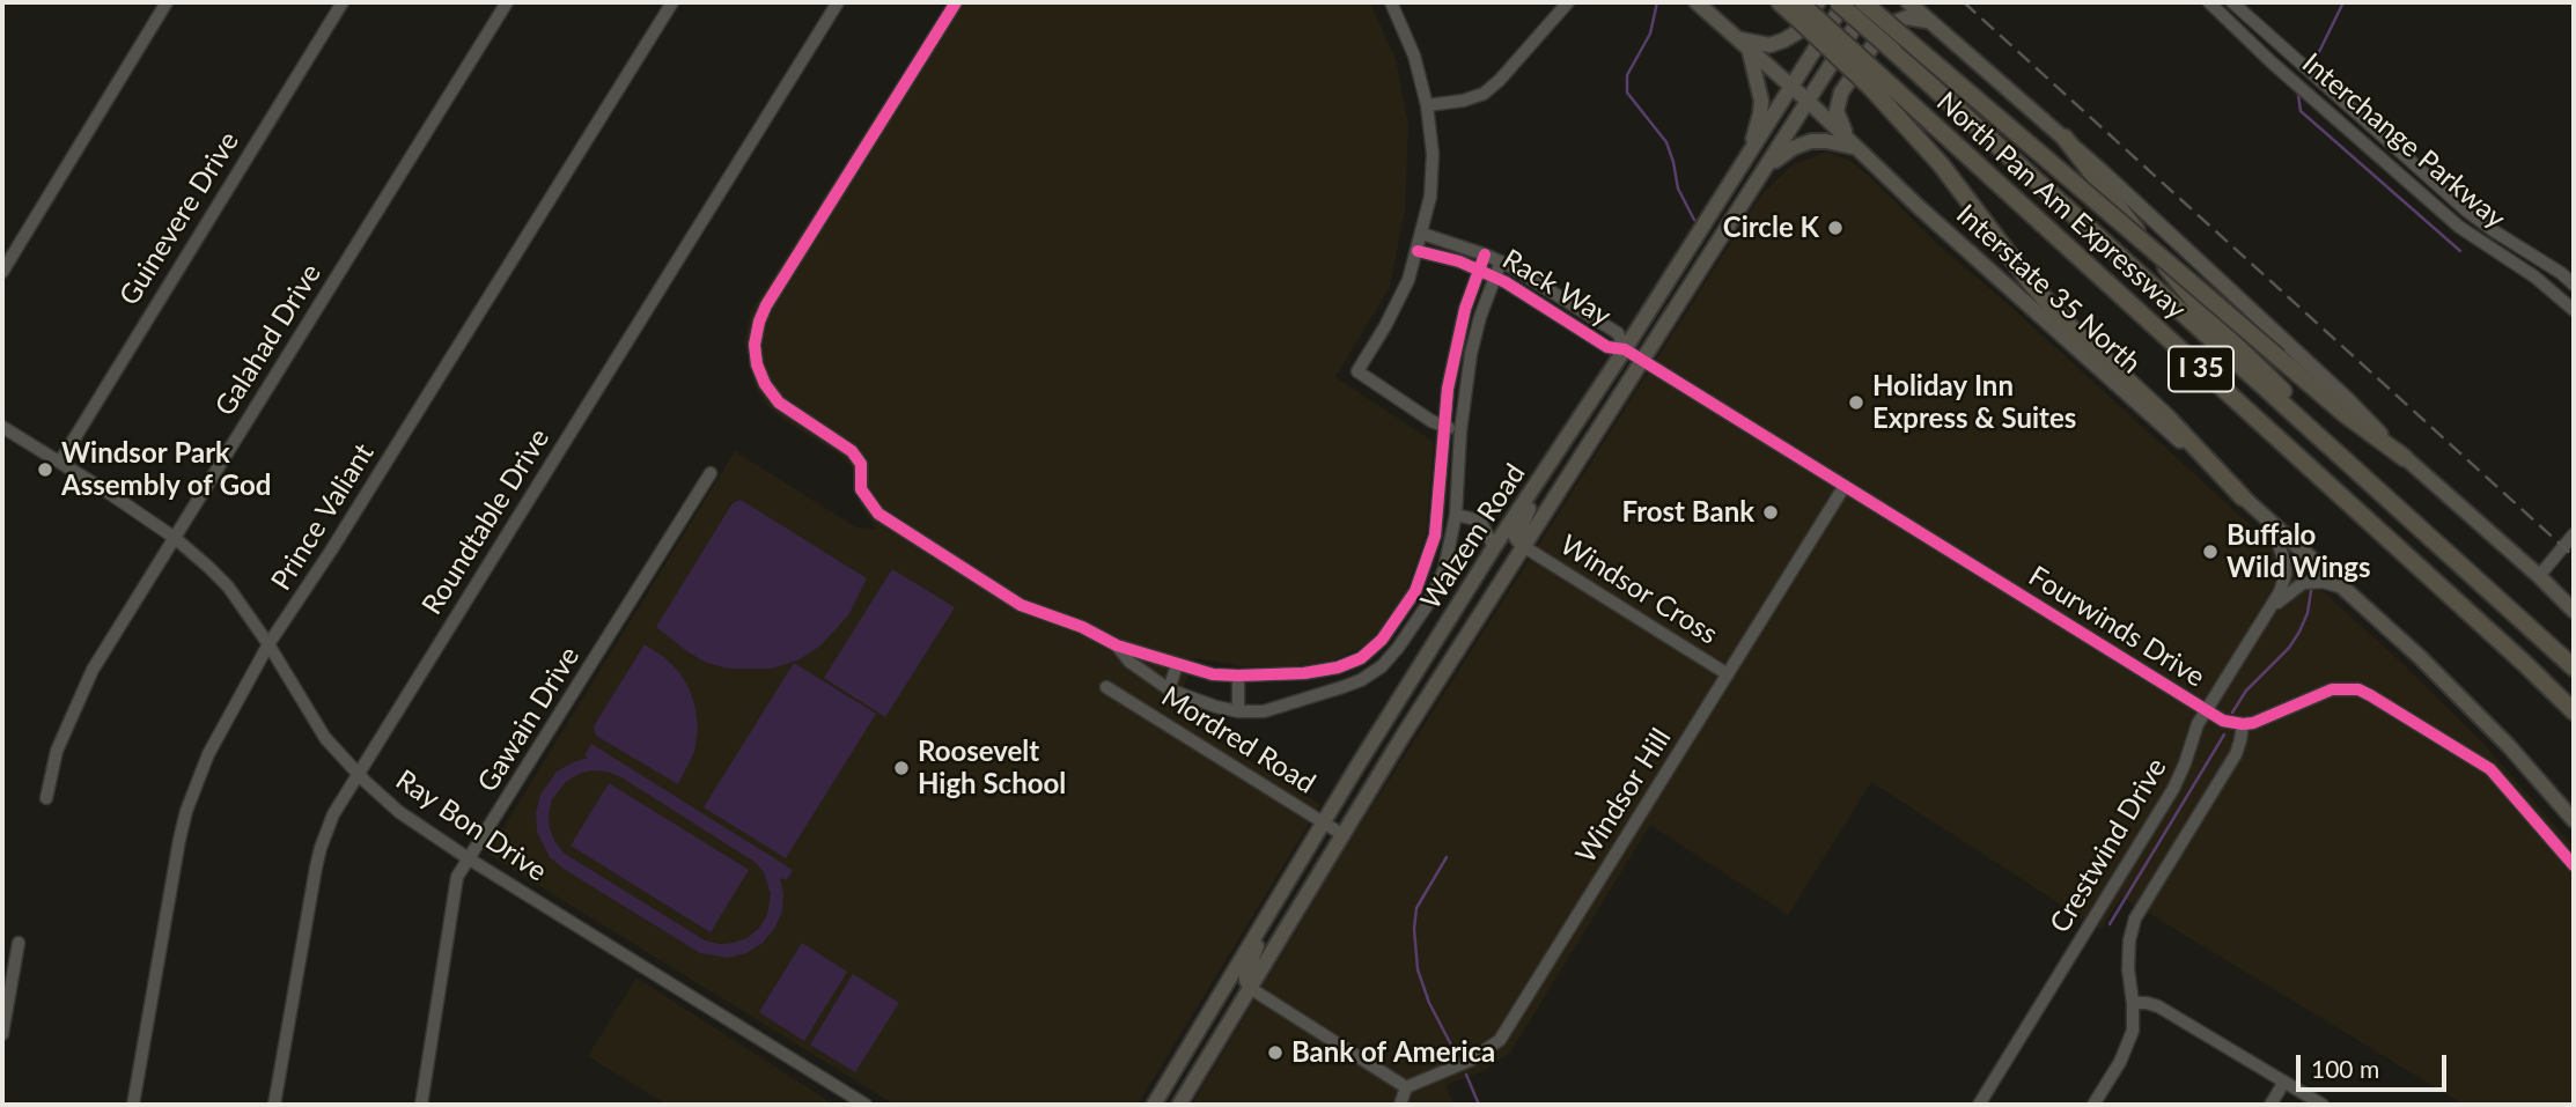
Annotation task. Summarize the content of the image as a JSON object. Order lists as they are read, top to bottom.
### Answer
{
  "streets": {
    "highway": ["North Pan Am Expressway", "I 35"],
    "main road": ["Interstate 35 North", "Walzem Road"],
    "street": [
      "Interchange Parkway",
      "Guinevere Drive",
      "Rack Way",
      "Galahad Drive",
      "Prince Valiant",
      "Roundtable Drive",
      "Windsor Cross",
      "Fourwinds Drive",
      "Gawain Drive",
      "Mordred Road",
      "Windsor Hill",
      "Ray Bon Drive",
      "Crestwind Drive"
    ]
  },
  "crossings": [
    ["Guinevere Drive", "Ray Bon Drive"],
    ["Rack Way", "Walzem Road"],
    ["Rack Way", "Fourwinds Drive"],
    ["Interstate 35 North", "Walzem Road"],
    ["Interstate 35 North", "Crestwind Drive"],
    ["Galahad Drive", "Ray Bon Drive"],
    ["Prince Valiant", "Ray Bon Drive"],
    ["Roundtable Drive", "Ray Bon Drive"],
    ["Walzem Road", "Windsor Cross"],
    ["Walzem Road", "Fourwinds Drive"],
    ["Walzem Road", "Mordred Road"],
    ["Windsor Cross", "Windsor Hill"],
    ["Fourwinds Drive", "Windsor Hill"],
    ["Fourwinds Drive", "Crestwind Drive"],
    ["Gawain Drive", "Ray Bon Drive"]
  ],
  "places": [
    "Circle K",
    "Holiday Inn Express & Suites",
    "Windsor Park Assembly of God",
    "Frost Bank",
    "Buffalo Wild Wings",
    "Roosevelt High School",
    "Bank of America"
  ],
  "scale_bar": "100 m"
}
